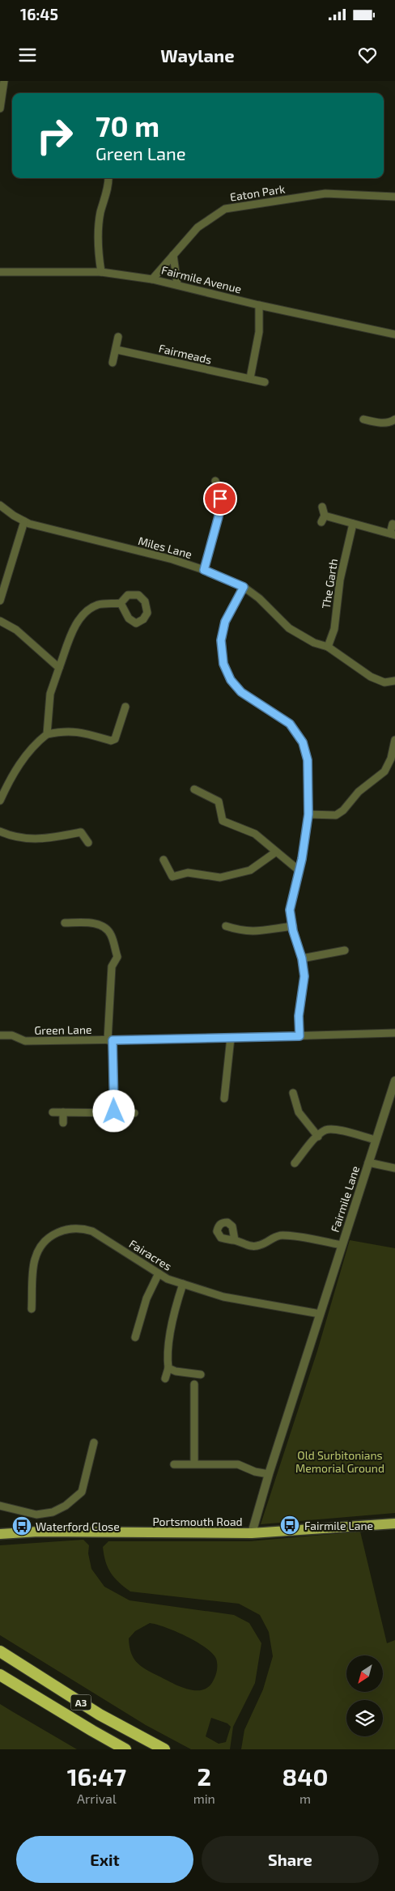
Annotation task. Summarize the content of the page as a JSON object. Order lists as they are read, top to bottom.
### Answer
{
  "streets": {
    "highway": ["A3"],
    "main road": ["Portsmouth Road"],
    "street": [
      "Eaton Park",
      "Fairmile Avenue",
      "Fairmeads",
      "Miles Lane",
      "The Garth",
      "Green Lane",
      "Fairmile Lane",
      "Fairacres"
    ]
  },
  "crossings": [
    ["Eaton Park", "Fairmile Avenue"],
    ["Miles Lane", "The Garth"],
    ["Fairmile Lane", "Fairacres"],
    ["Fairmile Lane", "Portsmouth Road"]
  ],
  "parks": ["Old Surbitonians Memorial Ground"],
  "places": {
    "bus stop": ["Fairmile Lane", "Waterford Close"]
  },
  "north": "bottom left",
  "page": {
    "status": "16:45",
    "header": "Waylane",
    "turn": ["70 m", "Green Lane"],
    "eta": [
      "16:47",
      "Arrival",
      "2",
      "min",
      "840",
      "m"
    ],
    "buttons": ["Exit", "Share"]
  }
}
